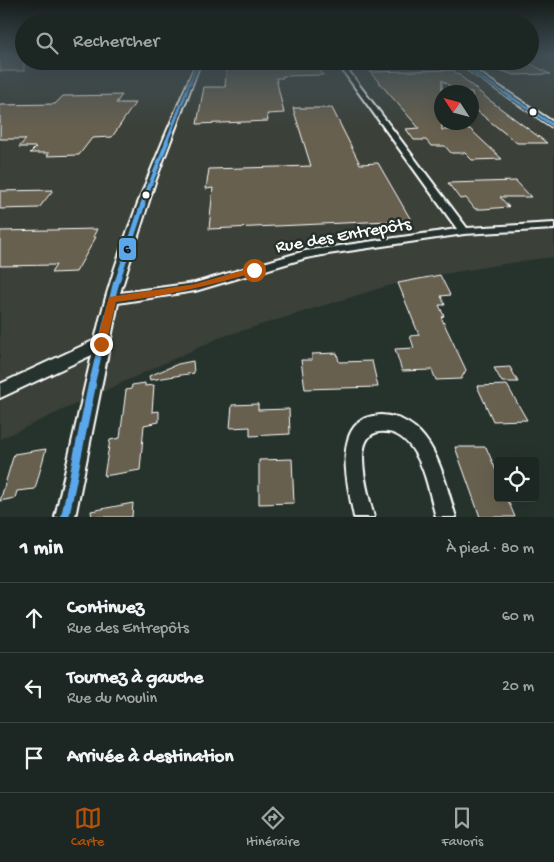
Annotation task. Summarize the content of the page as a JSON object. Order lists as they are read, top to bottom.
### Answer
{
  "streets": {
    "street": ["Rue des Entrepôts"]
  },
  "lines": ["transit line 6"],
  "north": "top left",
  "page": {
    "search": "Rechercher",
    "heading": ["1 min", "À pied · 80 m"],
    "list": [
      ["Continuez", "Rue des Entrepôts", "60 m"],
      ["Tournez à gauche", "Rue du Moulin", "20 m"],
      "Arrivée à destination"
    ],
    "nav": ["Carte", "Itinéraire", "Favoris"]
  }
}
